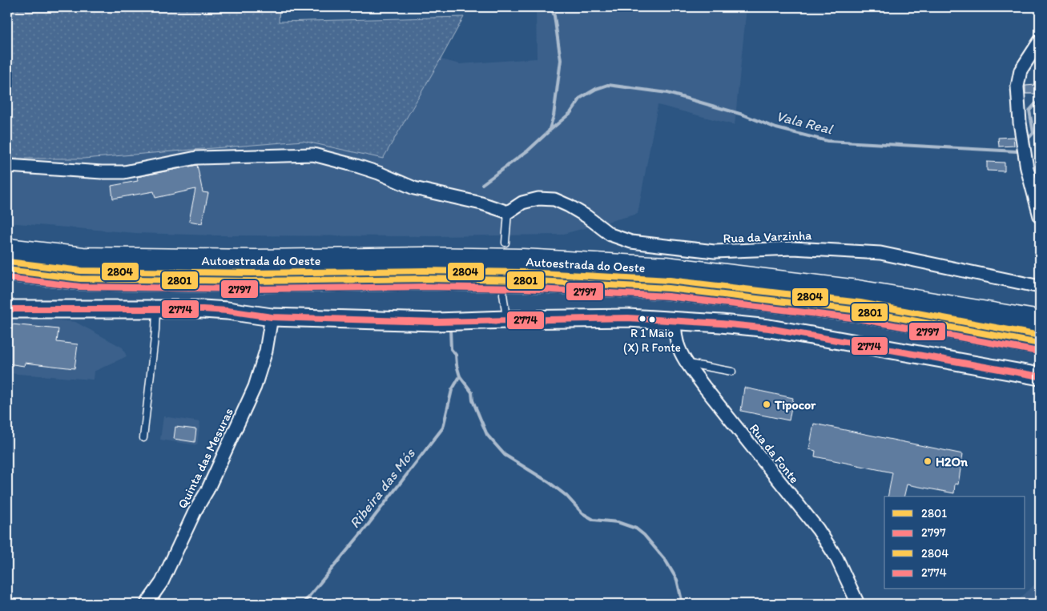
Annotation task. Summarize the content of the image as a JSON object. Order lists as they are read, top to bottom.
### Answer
{
  "streets": {
    "highway": ["Autoestrada do Oeste"],
    "street": ["Rua da Varzinha", "Rua da Fonte", "Quinta das Mesuras"]
  },
  "water": ["Vala Real", "Ribeira das Mós"],
  "places": ["R 1 Maio (X) R Fonte", "Tipocor", "H2On"],
  "lines": [
    "transit line 2804",
    "transit line 2801",
    "transit line 2797",
    "transit line 2774"
  ],
  "legend": [
    "2801",
    "2797",
    "2804",
    "2774"
  ]
}
